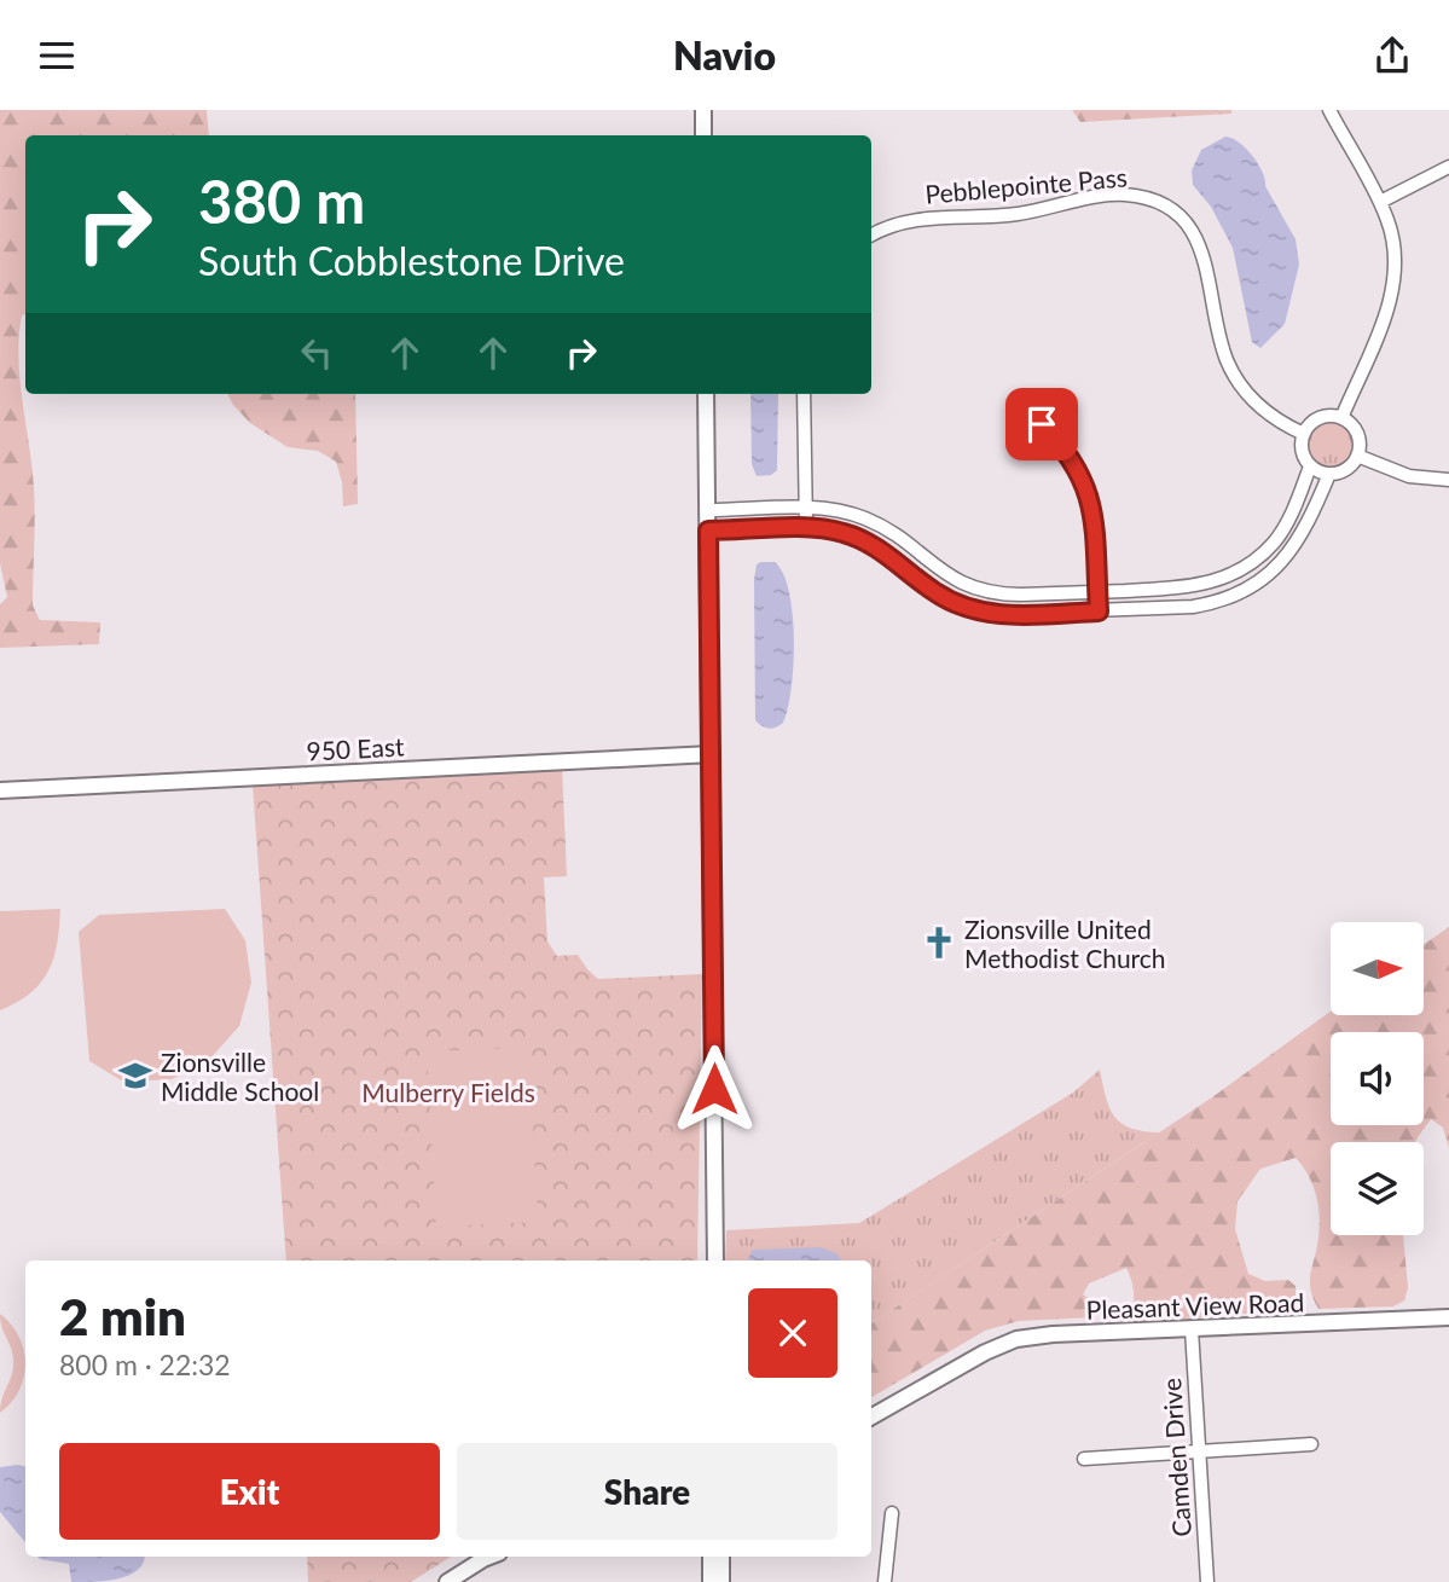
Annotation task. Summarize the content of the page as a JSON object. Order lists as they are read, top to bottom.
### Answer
{
  "streets": {
    "street": [
      "Pebblepointe Pass",
      "950 East",
      "Pleasant View Road",
      "Camden Drive"
    ]
  },
  "crossings": [
    ["Pleasant View Road", "Camden Drive"]
  ],
  "parks": ["Mulberry Fields"],
  "places": {
    "church": ["Zionsville United Methodist Church"],
    "school or university": ["Zionsville Middle School"]
  },
  "north": "right",
  "page": {
    "header": "Navio",
    "turn": ["380 m", "South Cobblestone Drive"],
    "heading": ["2 min", "800 m · 22:32"],
    "buttons": ["Exit", "Share"]
  }
}
